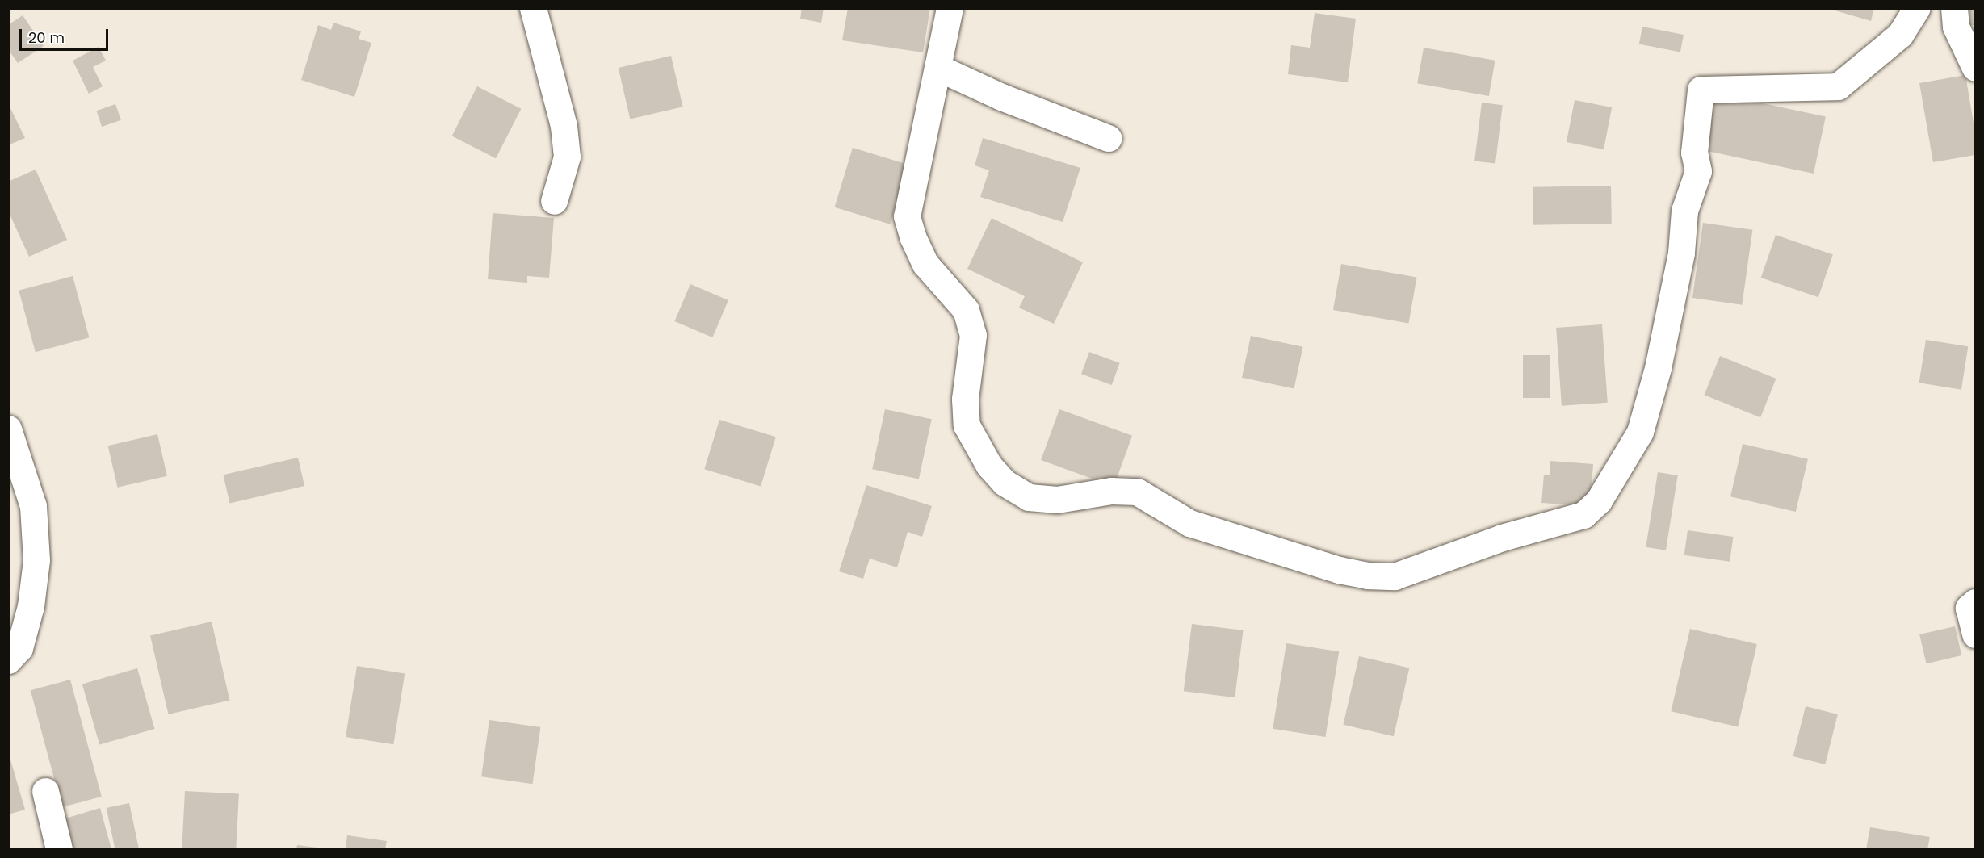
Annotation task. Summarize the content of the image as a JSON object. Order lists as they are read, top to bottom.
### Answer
{
  "scale_bar": "20 m"
}
